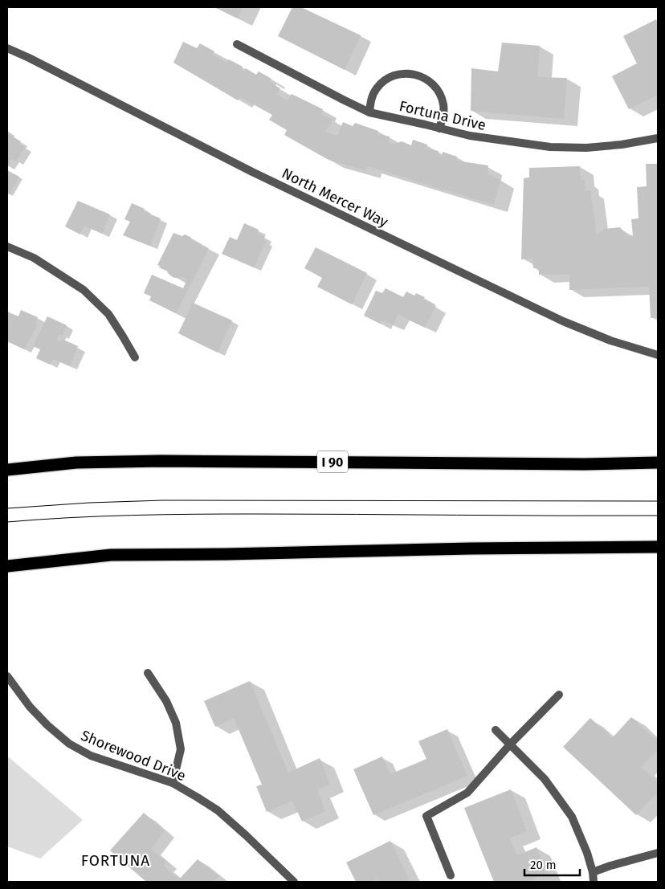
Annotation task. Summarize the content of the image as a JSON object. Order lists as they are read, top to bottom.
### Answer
{
  "streets": {
    "highway": ["I 90"],
    "street": ["Fortuna Drive", "North Mercer Way", "Shorewood Drive"]
  },
  "districts": ["FORTUNA"],
  "scale_bar": "20 m"
}
